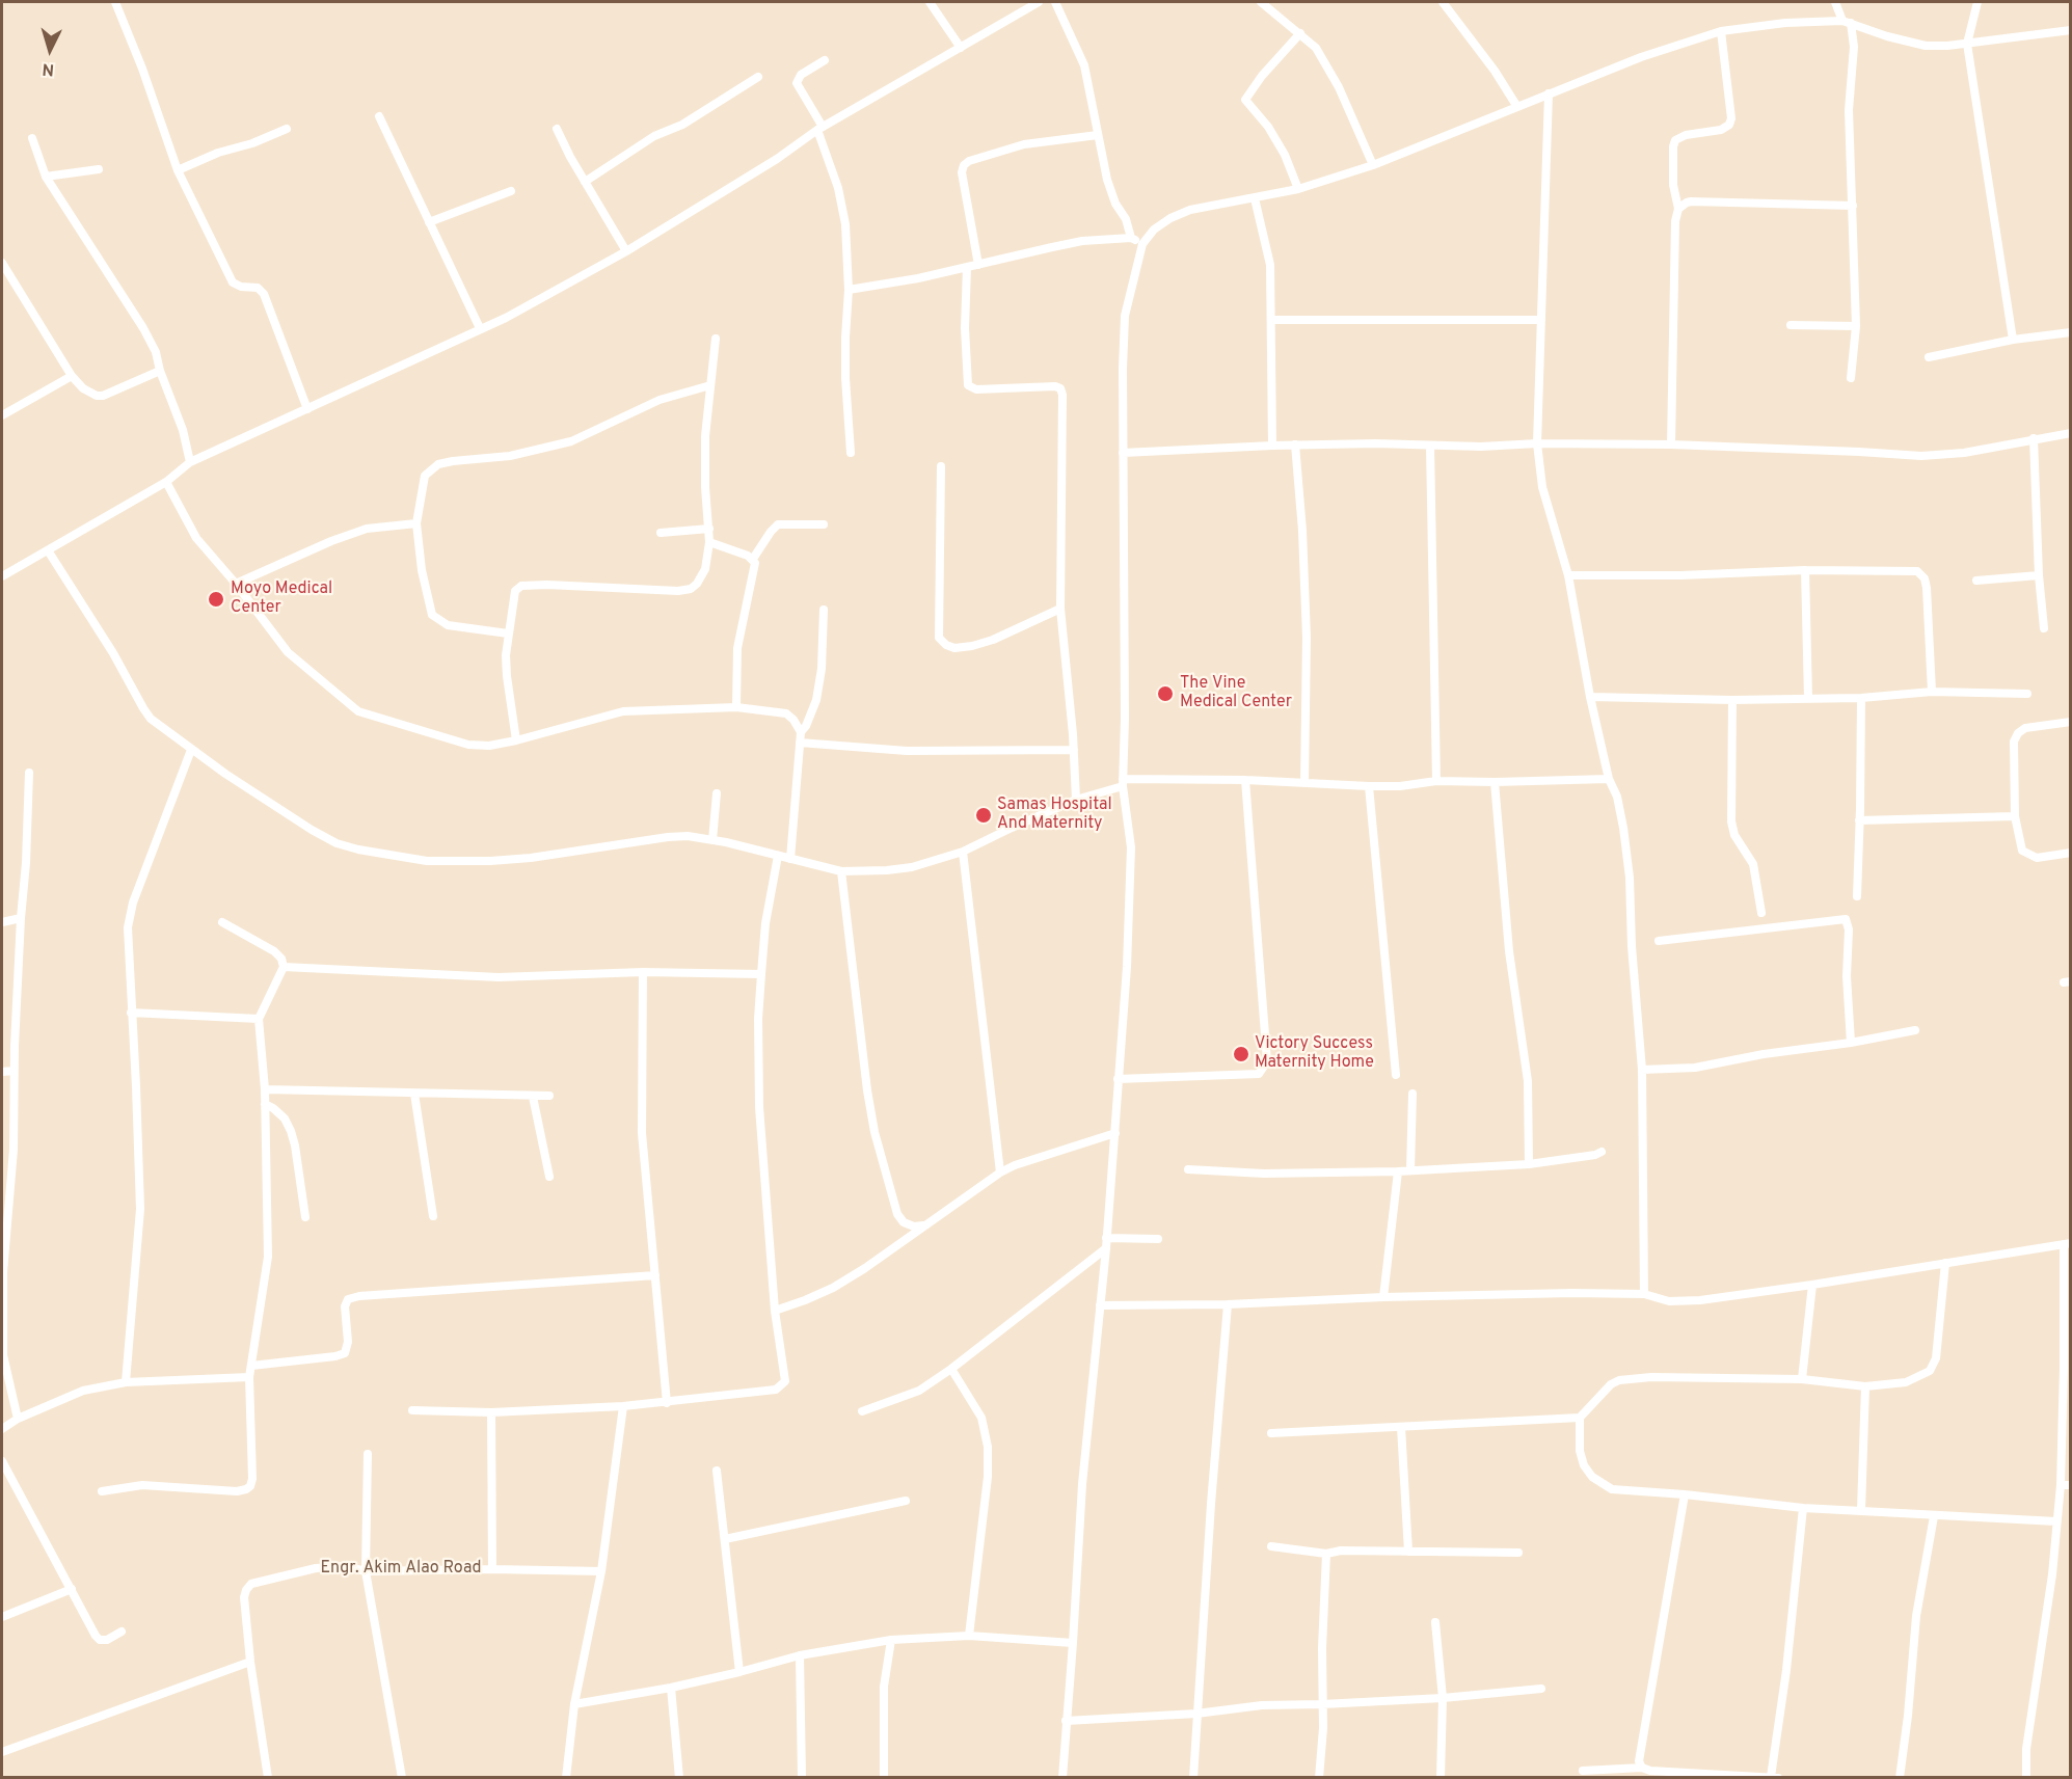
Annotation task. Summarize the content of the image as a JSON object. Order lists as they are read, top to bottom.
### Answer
{
  "streets": {
    "street": ["Engr. Akim Alao Road"]
  },
  "places": [
    "Moyo Medical Center",
    "The Vine Medical Center",
    "Samas Hospital And Maternity",
    "Victory Success Maternity Home"
  ],
  "north": "bottom"
}
